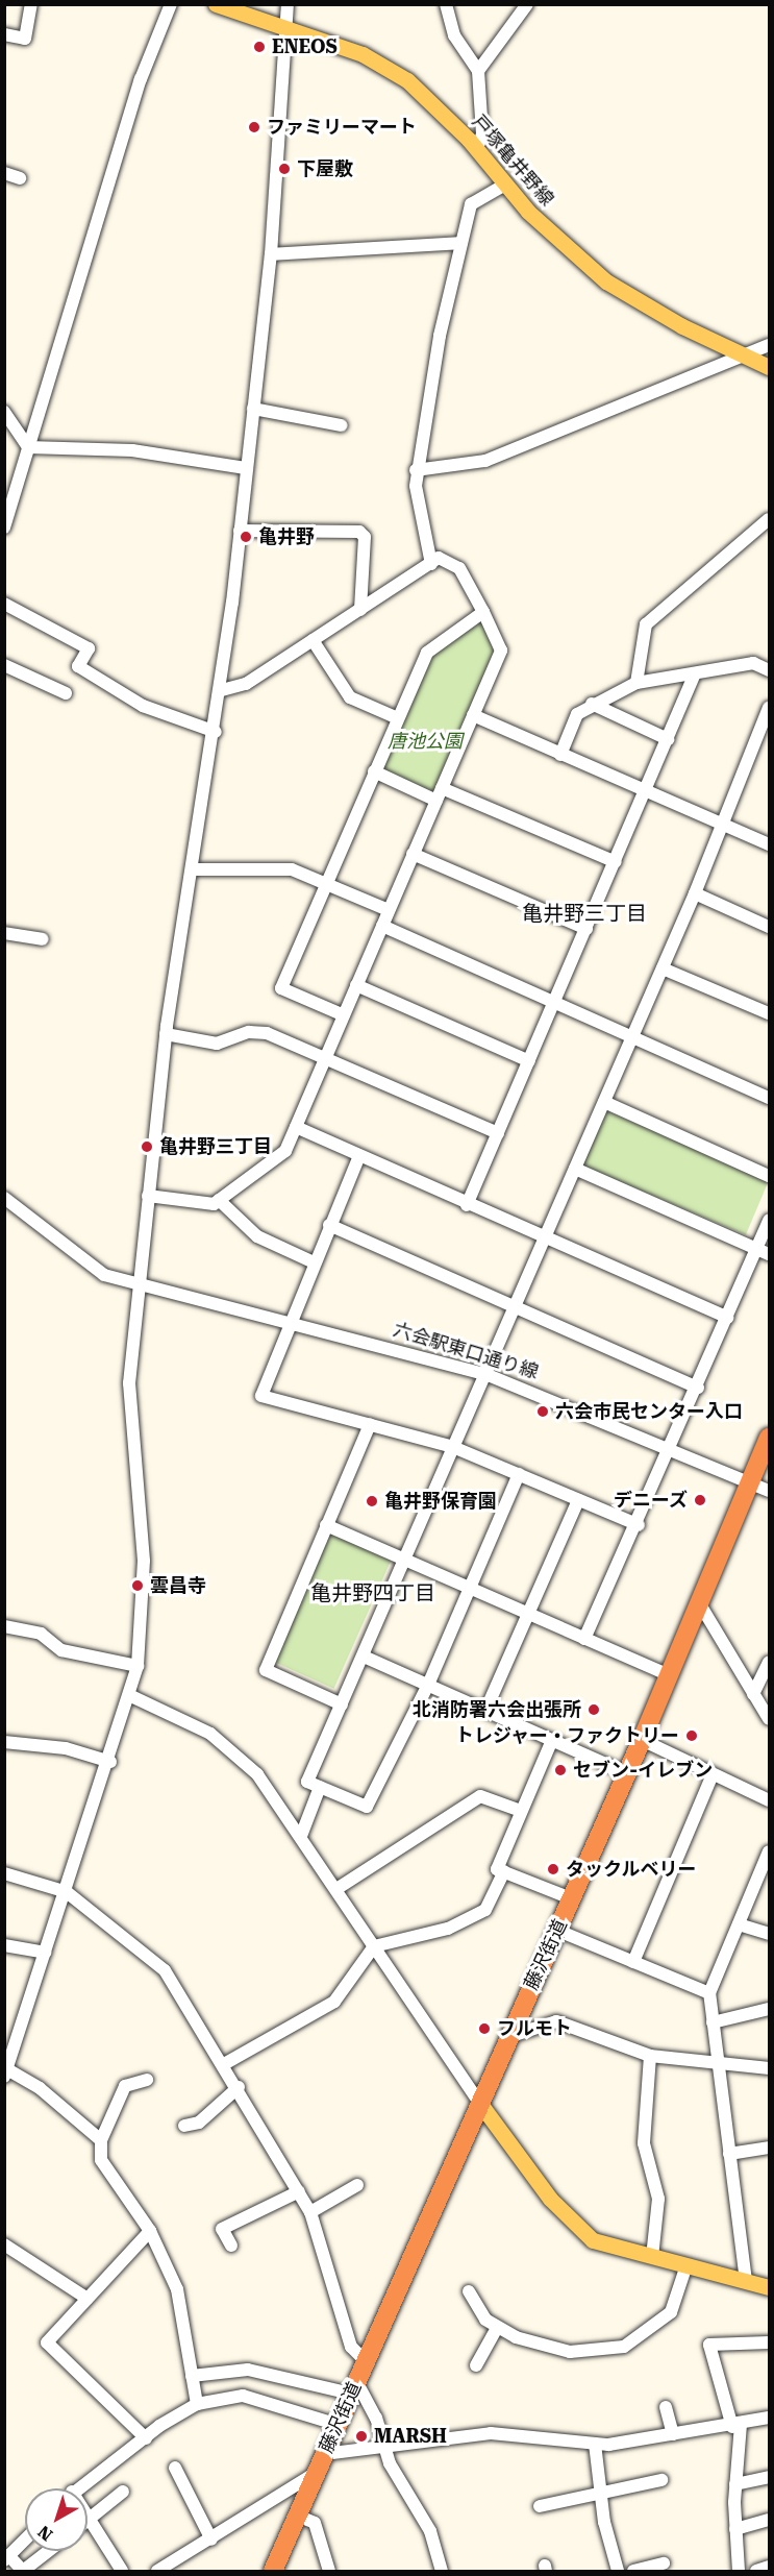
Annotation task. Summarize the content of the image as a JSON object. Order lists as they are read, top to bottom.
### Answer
{
  "streets": {
    "highway": ["藤沢街道"],
    "main road": ["戸塚亀井野線"],
    "street": ["六会駅東口通り線"]
  },
  "crossings": [
    ["六会駅東口通り線", "藤沢街道"]
  ],
  "districts": ["亀井野三丁目", "亀井野四丁目"],
  "parks": ["唐池公園"],
  "places": [
    "ENEOS",
    "ファミリーマート",
    "下屋敷",
    "亀井野",
    "亀井野三丁目",
    "六会市民センター入口",
    "デニーズ",
    "亀井野保育園",
    "雲昌寺",
    "北消防署六会出張所",
    "トレジャー・ファクトリー",
    "セブン-イレブン",
    "タックルベリー",
    "フルモト",
    "MARSH"
  ],
  "north": "bottom left"
}
